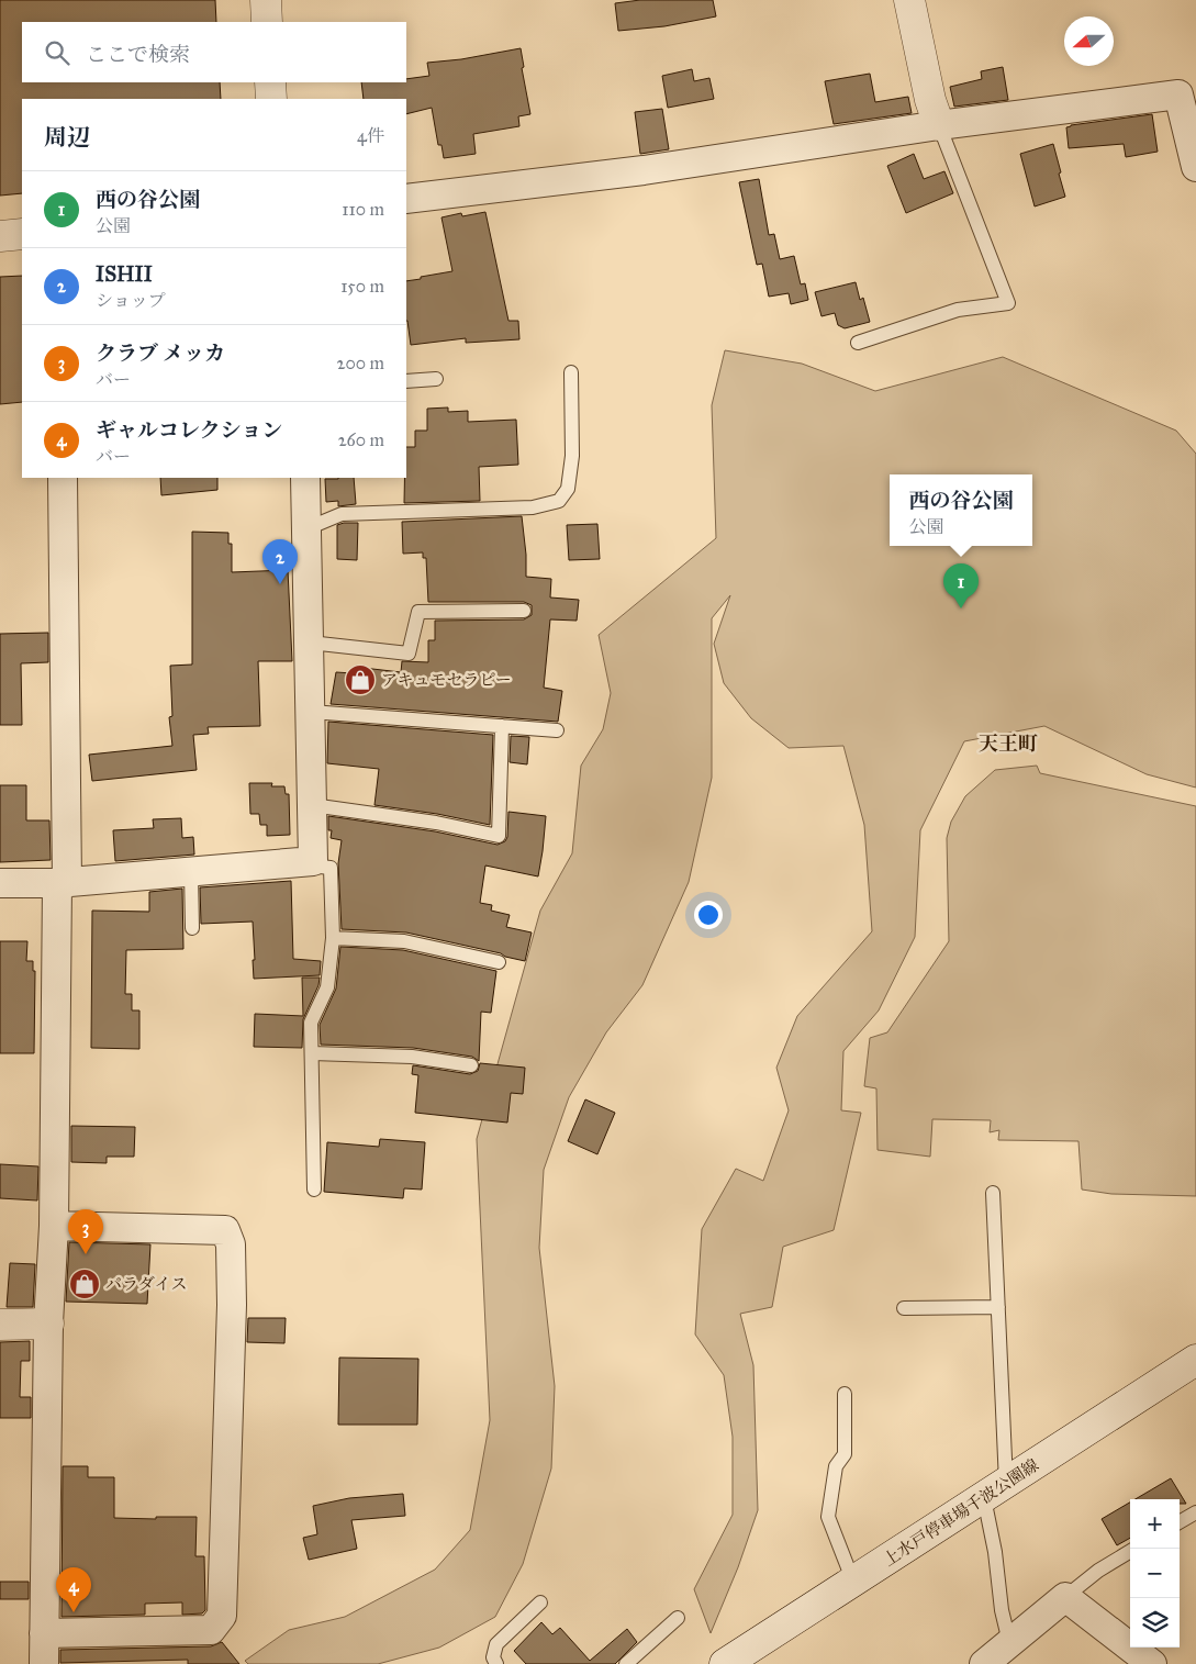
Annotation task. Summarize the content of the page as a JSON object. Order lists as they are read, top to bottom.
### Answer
{
  "streets": {
    "main road": ["上水戸停車場千波公園線"]
  },
  "districts": ["天王町"],
  "places": {
    "shop": ["アキュモセラピー", "パラダイス"]
  },
  "north": "left",
  "page": {
    "search": "ここで検索",
    "heading": ["周辺", "4件"],
    "list": [
      {
        "mark": "1",
        "name": "西の谷公園",
        "note": "公園",
        "value": "110 m"
      },
      {
        "mark": "2",
        "name": "ISHII",
        "note": "ショップ",
        "value": "150 m"
      },
      {
        "mark": "3",
        "name": "クラブ メッカ",
        "note": "バー",
        "value": "200 m"
      },
      {
        "mark": "4",
        "name": "ギャルコレクション",
        "note": "バー",
        "value": "260 m"
      }
    ],
    "popup": ["西の谷公園", "公園"],
    "pins": [
      "2",
      "1",
      "3",
      "4"
    ],
    "map_buttons": ["+", "−"]
  }
}
